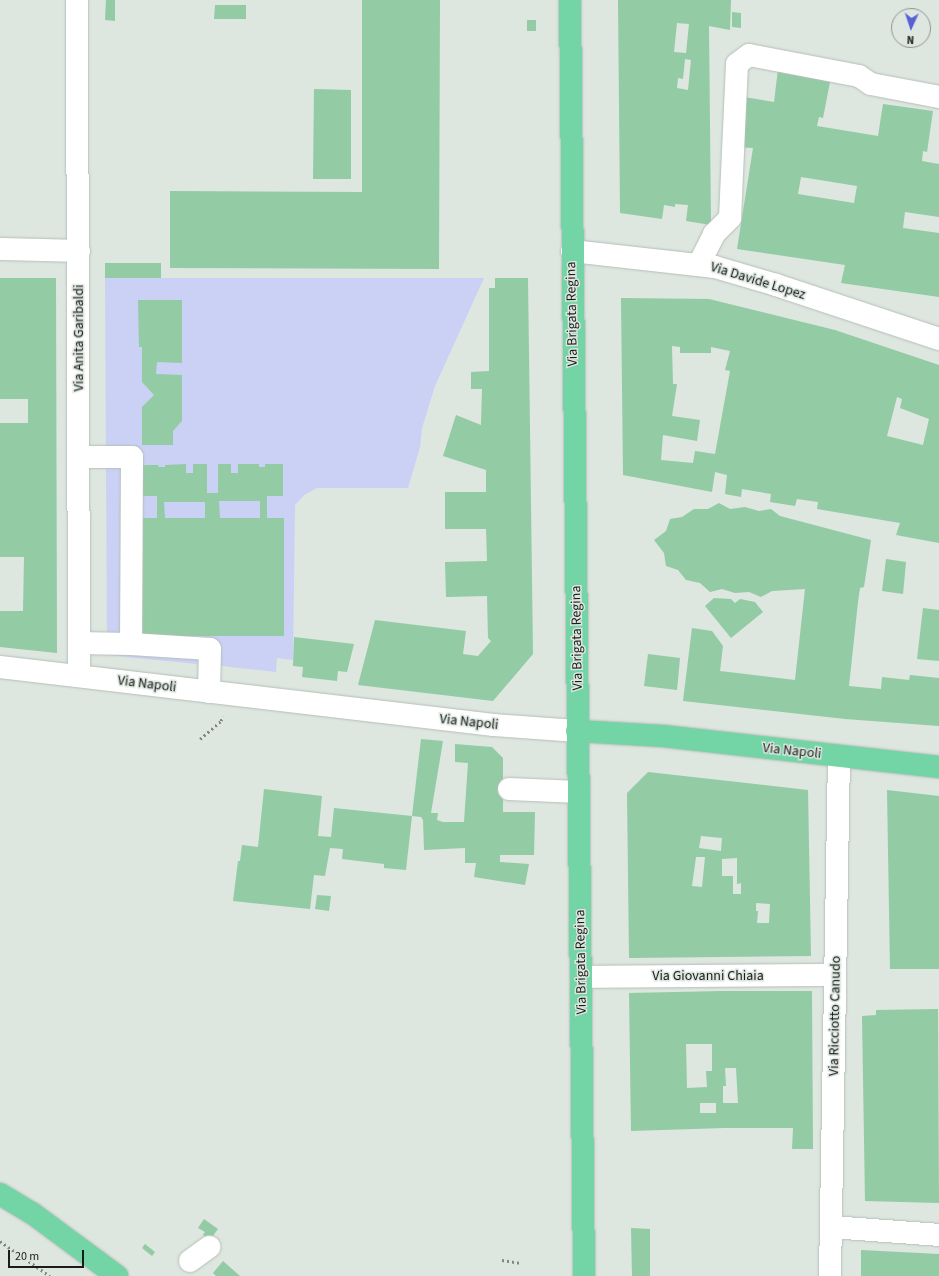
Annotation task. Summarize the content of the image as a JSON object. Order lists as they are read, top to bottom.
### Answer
{
  "streets": {
    "main road": ["Via Brigata Regina", "Via Napoli"],
    "street": [
      "Via Davide Lopez",
      "Via Anita Garibaldi",
      "Via Giovanni Chiaia",
      "Via Ricciotto Canudo"
    ]
  },
  "crossings": [
    ["Via Davide Lopez", "Via Brigata Regina"],
    ["Via Brigata Regina", "Via Napoli"],
    ["Via Brigata Regina", "Via Giovanni Chiaia"],
    ["Via Anita Garibaldi", "Via Napoli"],
    ["Via Napoli", "Via Ricciotto Canudo"],
    ["Via Giovanni Chiaia", "Via Ricciotto Canudo"]
  ],
  "scale_bar": "20 m",
  "north": "bottom"
}
